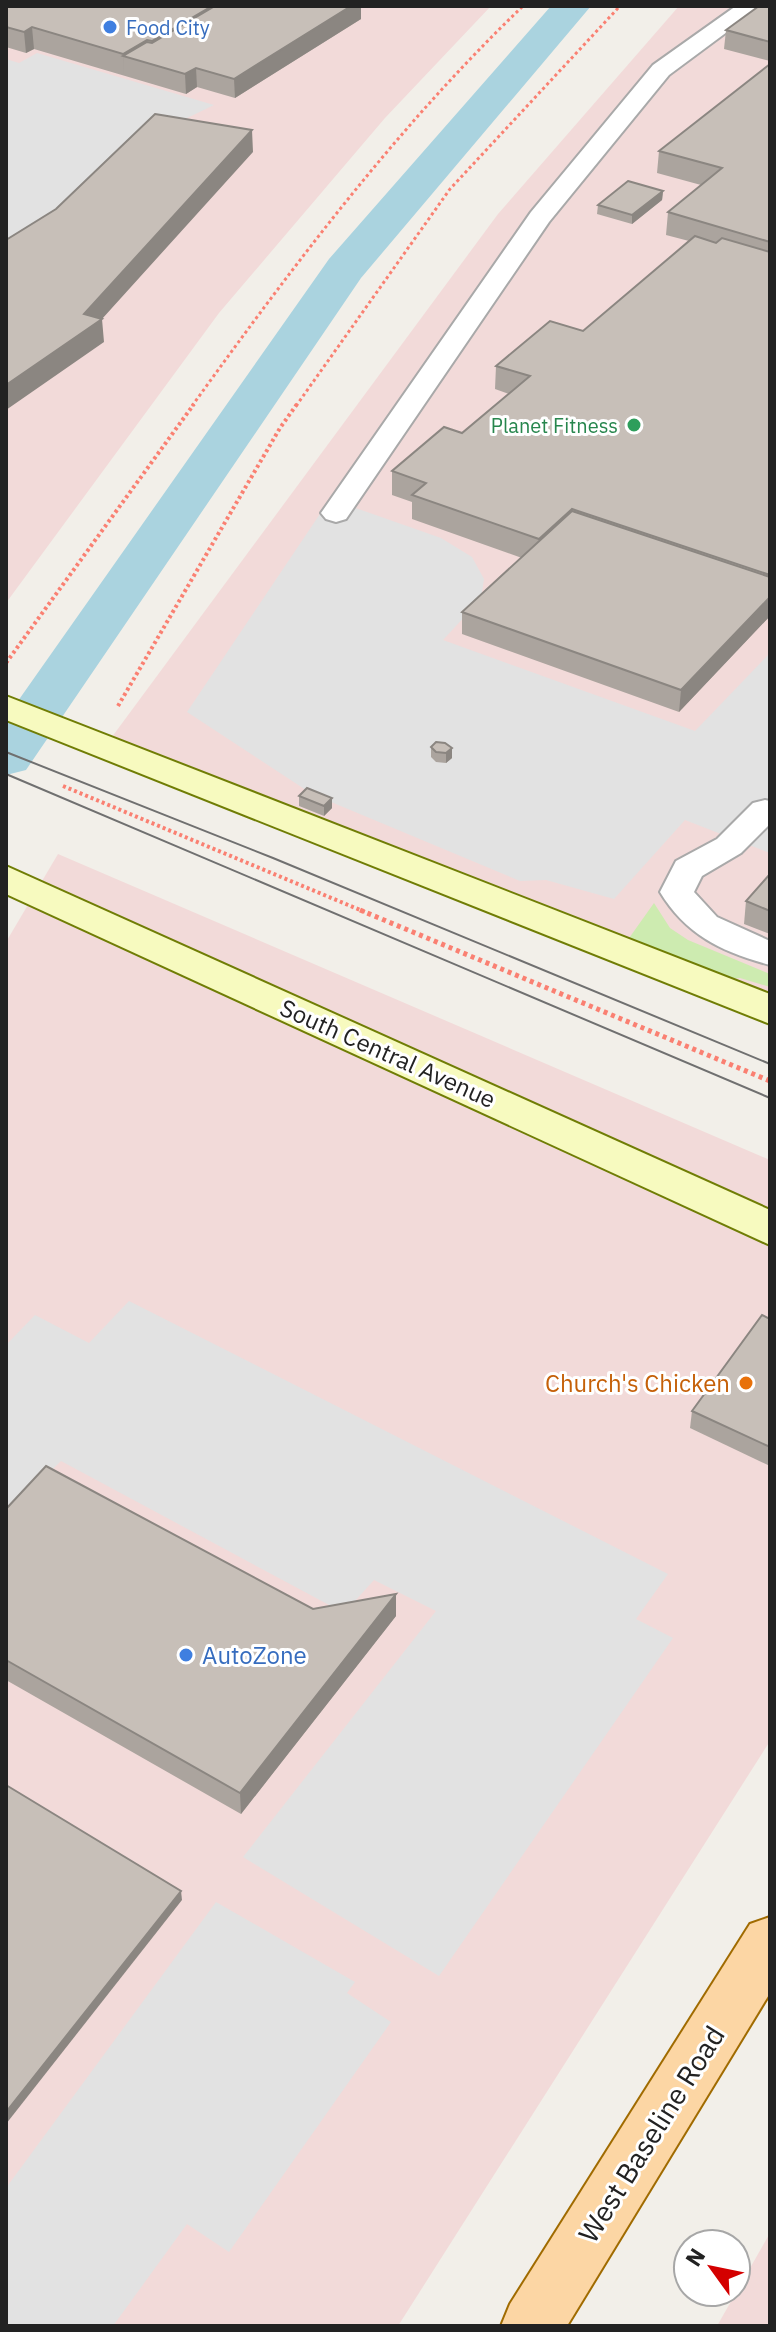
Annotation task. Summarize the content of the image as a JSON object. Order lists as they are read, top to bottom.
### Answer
{
  "streets": {
    "main road": ["South Central Avenue", "West Baseline Road"]
  },
  "places": [
    "Food City",
    "Planet Fitness",
    "Church's Chicken",
    "AutoZone"
  ],
  "north": "top left"
}
